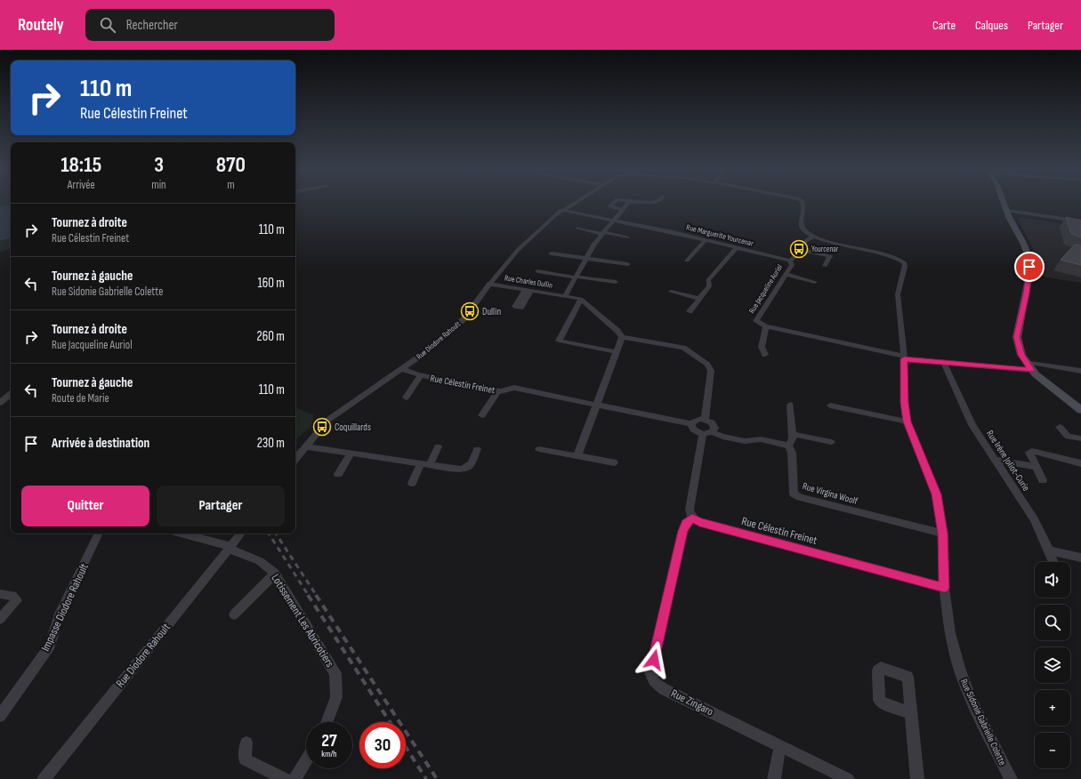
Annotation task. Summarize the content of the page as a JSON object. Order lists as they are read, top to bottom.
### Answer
{
  "streets": {
    "street": [
      "Rue Marguerite Yourcenar",
      "Rue Charles Dullin",
      "Rue Jacqueline Auriol",
      "Rue Diodore Rahoult",
      "Rue Célestin Freinet",
      "Rue Irène Joliot-Curie",
      "Rue Virgina Woolf",
      "Impasse Diodore Rahoult",
      "Lotissement Les Abricotiers",
      "Rue Zingaro",
      "Rue Sidonie Gabrielle Colette"
    ]
  },
  "crossings": [
    ["Rue Marguerite Yourcenar", "Rue Jacqueline Auriol"],
    ["Rue Marguerite Yourcenar", "Rue Diodore Rahoult"],
    ["Rue Charles Dullin", "Rue Diodore Rahoult"],
    ["Rue Jacqueline Auriol", "Rue Sidonie Gabrielle Colette"],
    ["Rue Diodore Rahoult", "Rue Célestin Freinet"],
    ["Rue Diodore Rahoult", "Lotissement Les Abricotiers"],
    ["Rue Célestin Freinet", "Rue Zingaro"],
    ["Rue Célestin Freinet", "Rue Sidonie Gabrielle Colette"],
    ["Rue Virgina Woolf", "Rue Sidonie Gabrielle Colette"]
  ],
  "places": {
    "bus stop": ["Yourcenar", "Dullin", "Coquillards"]
  },
  "page": {
    "header": "Routely",
    "search": "Rechercher",
    "nav": ["Carte", "Calques", "Partager"],
    "turn": ["110 m", "Rue Célestin Freinet"],
    "eta": [
      "18:15",
      "Arrivée",
      "3",
      "min",
      "870",
      "m"
    ],
    "list": [
      {
        "name": "Tournez à droite",
        "note": "Rue Célestin Freinet",
        "value": "110 m"
      },
      {
        "name": "Tournez à gauche",
        "note": "Rue Sidonie Gabrielle Colette",
        "value": "160 m"
      },
      {
        "name": "Tournez à droite",
        "note": "Rue Jacqueline Auriol",
        "value": "260 m"
      },
      {
        "name": "Tournez à gauche",
        "note": "Route de Marie",
        "value": "110 m"
      },
      {
        "name": "Arrivée à destination",
        "value": "230 m"
      }
    ],
    "buttons": ["Quitter", "Partager"],
    "map_buttons": ["+", "−"],
    "speed": "27 km/h",
    "limit": "30"
  }
}
